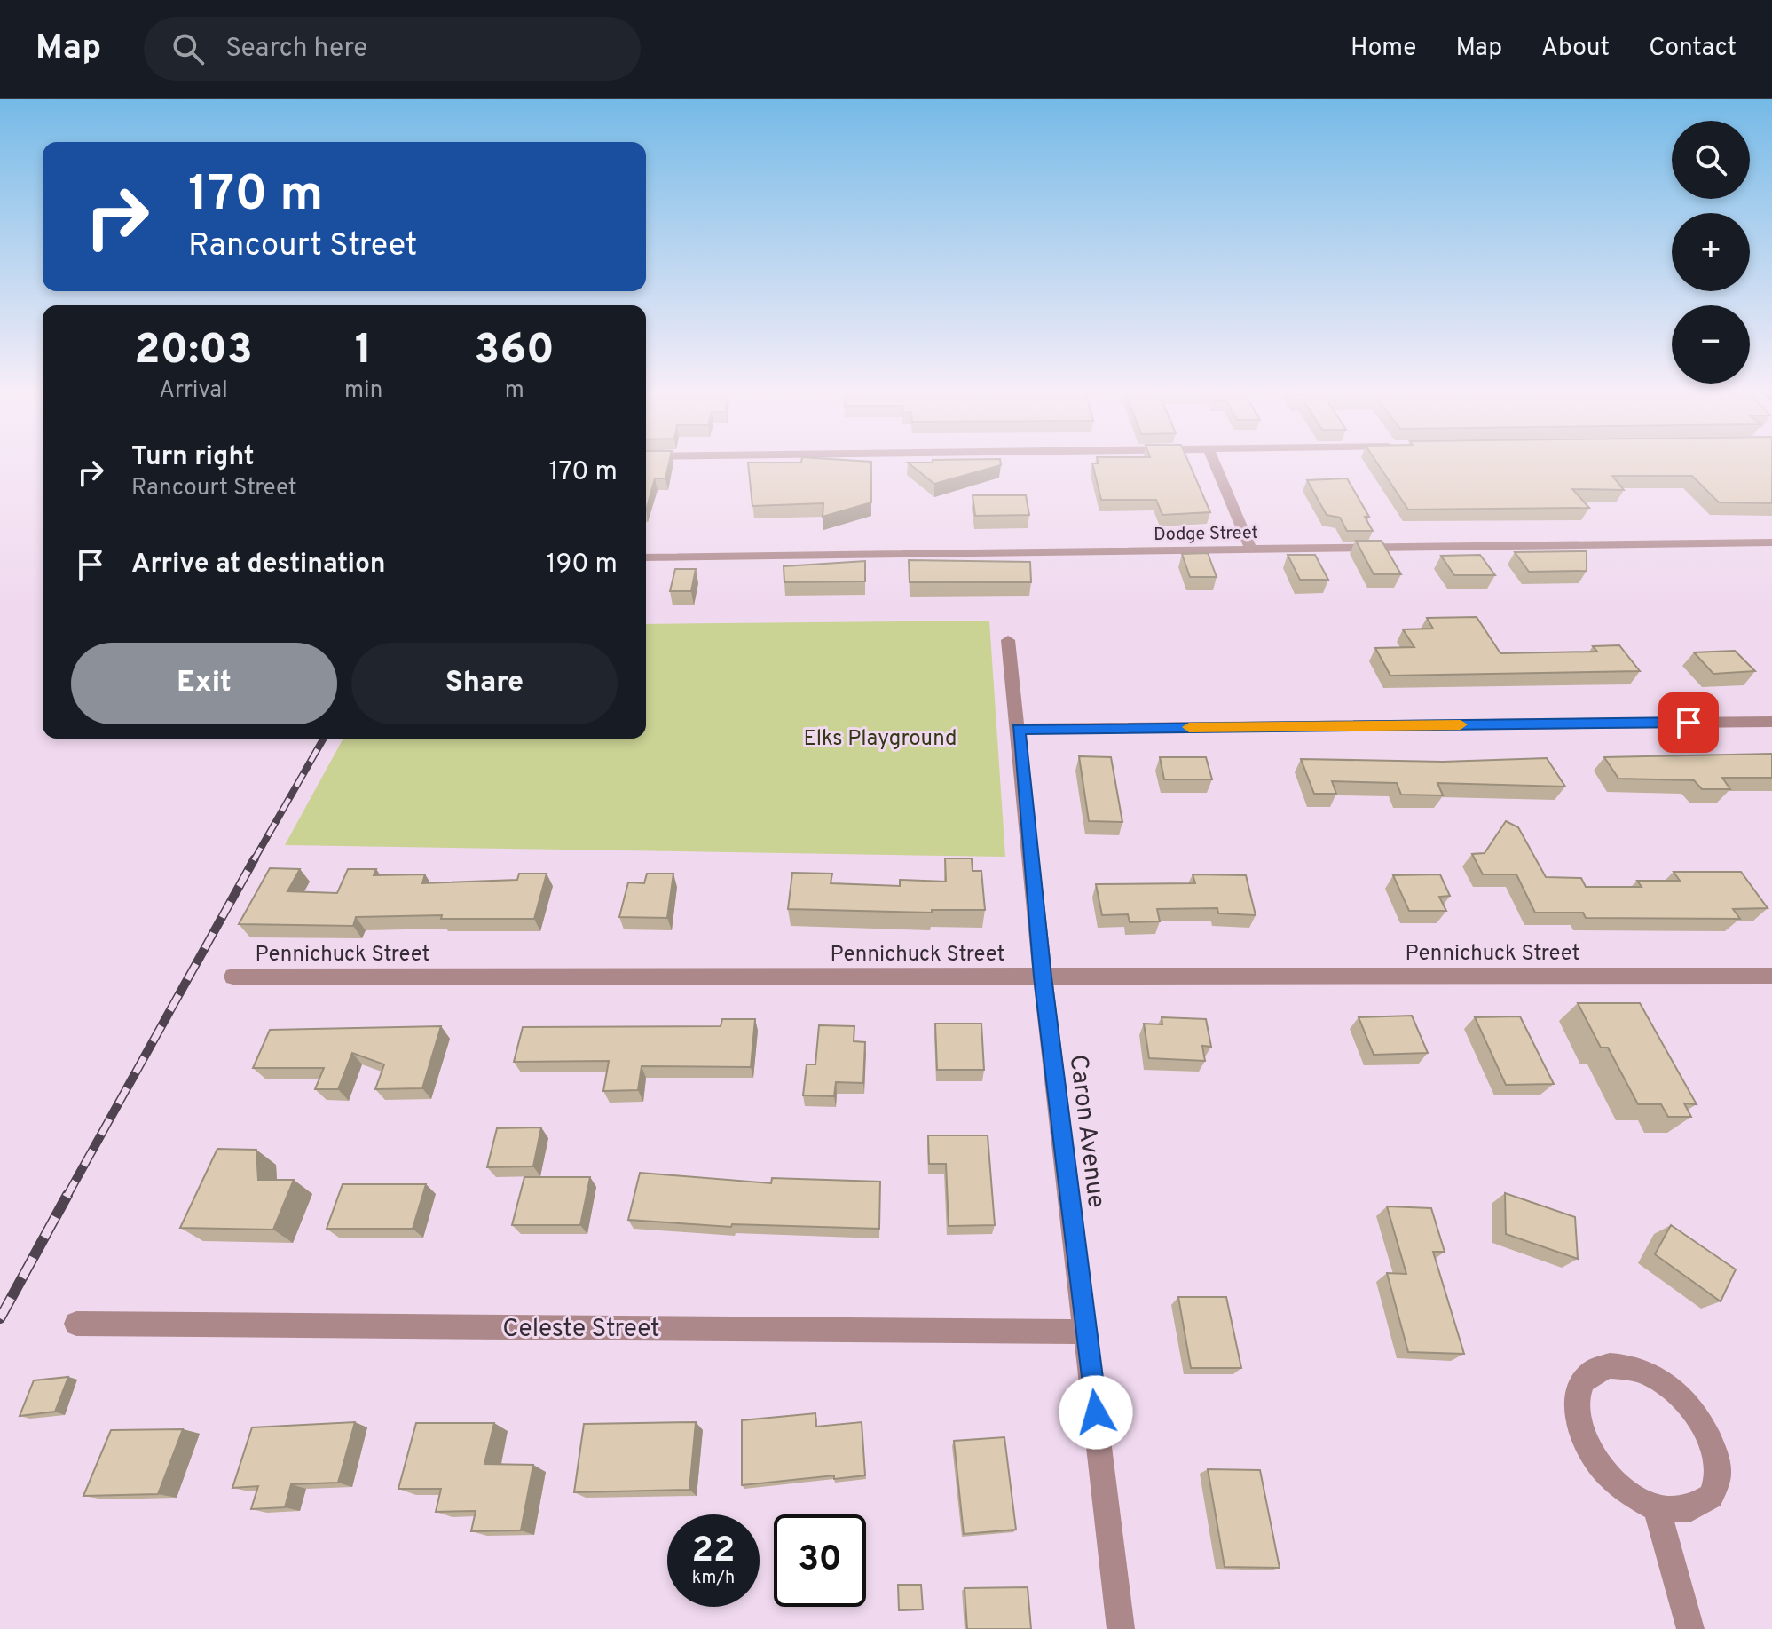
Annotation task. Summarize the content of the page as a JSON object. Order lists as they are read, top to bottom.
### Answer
{
  "streets": {
    "street": [
      "Dodge Street",
      "Pennichuck Street",
      "Caron Avenue",
      "Celeste Street"
    ]
  },
  "crossings": [
    ["Pennichuck Street", "Caron Avenue"],
    ["Caron Avenue", "Celeste Street"]
  ],
  "parks": ["Elks Playground"],
  "page": {
    "header": "Map",
    "search": "Search here",
    "nav": [
      "Home",
      "Map",
      "About",
      "Contact"
    ],
    "map_buttons": ["+", "−"],
    "turn": ["170 m", "Rancourt Street"],
    "eta": [
      "20:03",
      "Arrival",
      "1",
      "min",
      "360",
      "m"
    ],
    "list": [
      {
        "name": "Turn right",
        "note": "Rancourt Street",
        "value": "170 m"
      },
      {
        "name": "Arrive at destination",
        "value": "190 m"
      }
    ],
    "buttons": ["Exit", "Share"],
    "speed": "22 km/h",
    "limit": "30"
  }
}
